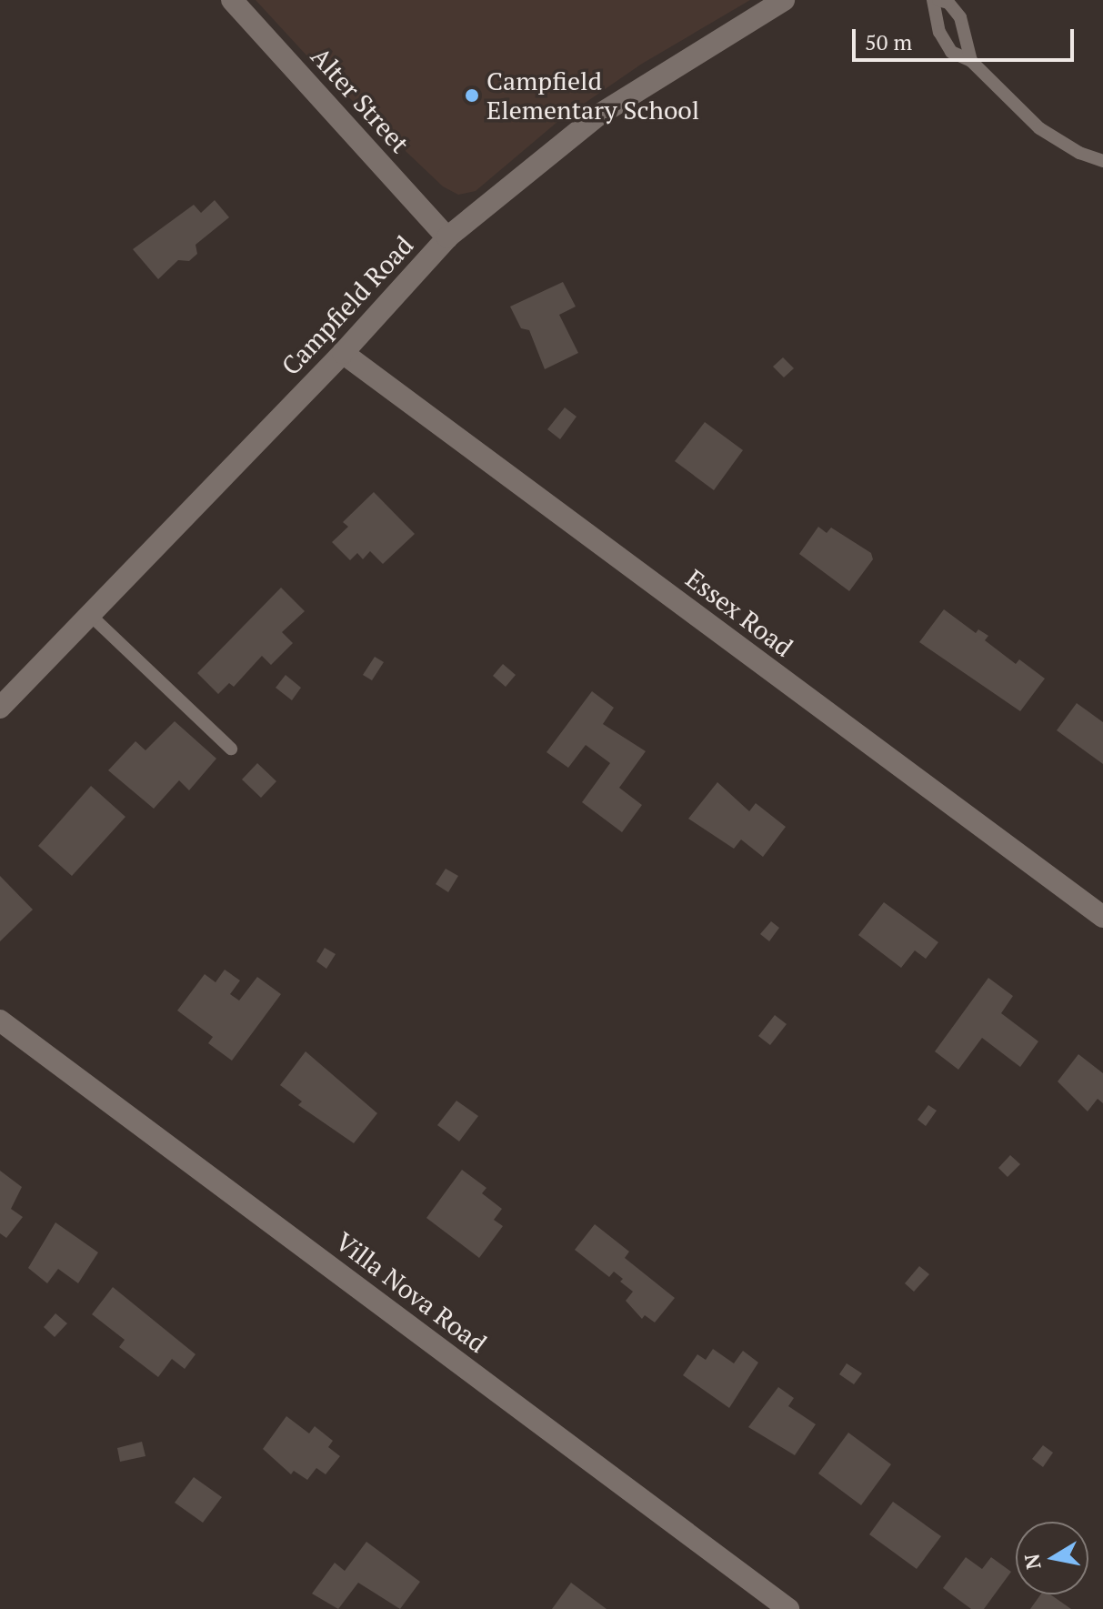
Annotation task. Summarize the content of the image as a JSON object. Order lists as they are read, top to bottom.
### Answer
{
  "streets": {
    "street": [
      "Alter Street",
      "Campfield Road",
      "Essex Road",
      "Villa Nova Road"
    ]
  },
  "crossings": [
    ["Alter Street", "Campfield Road"],
    ["Campfield Road", "Essex Road"]
  ],
  "places": ["Campfield Elementary School"],
  "scale_bar": "50 m",
  "north": "left"
}
